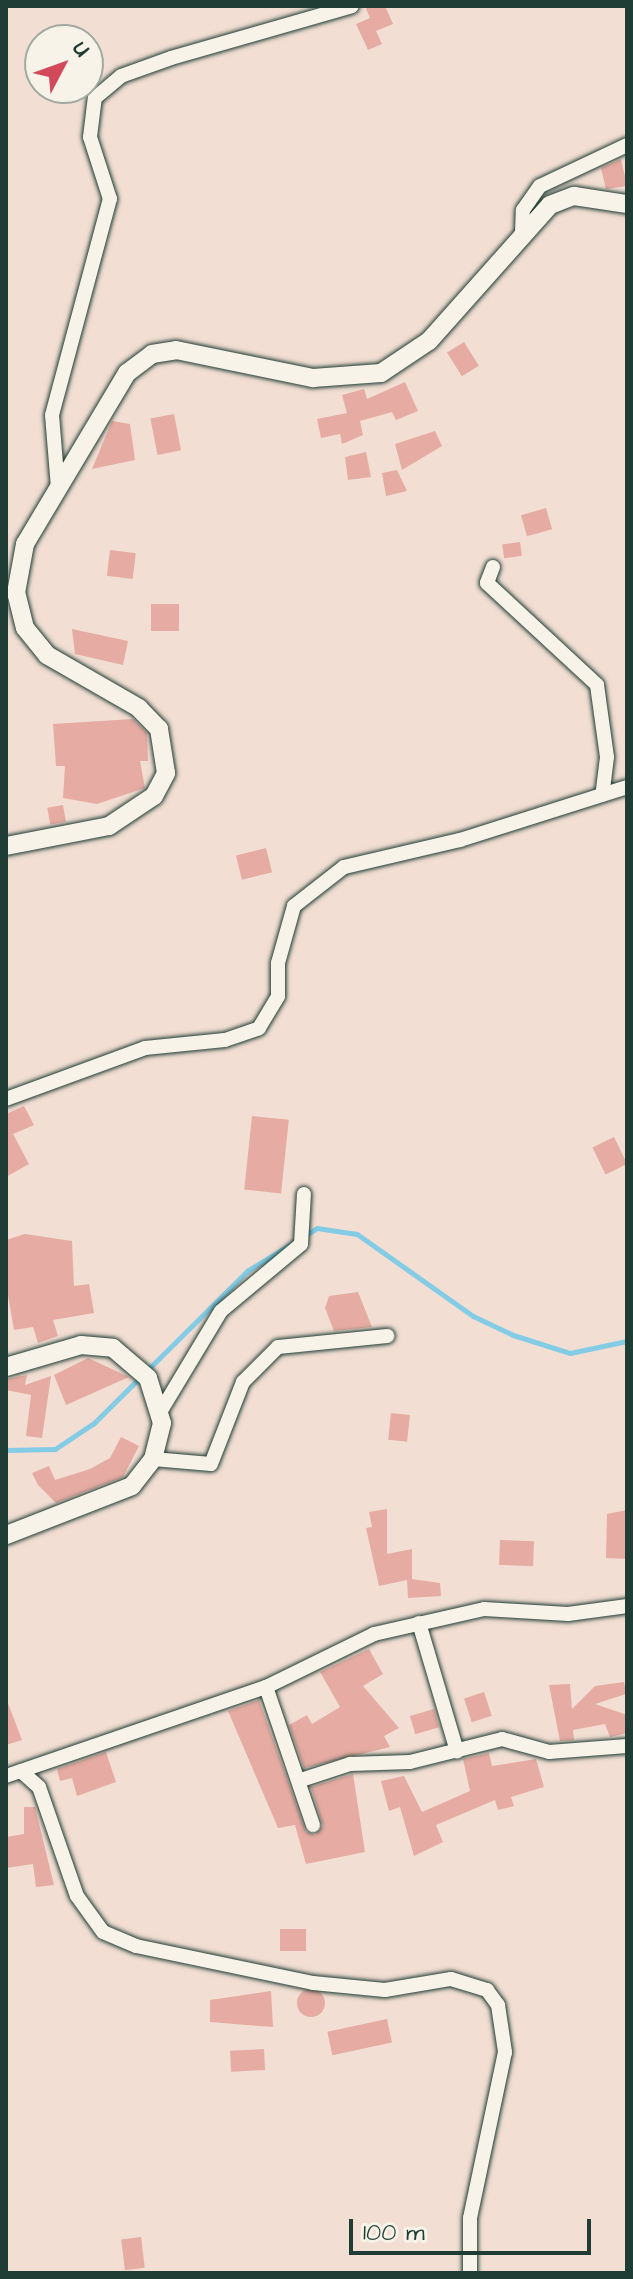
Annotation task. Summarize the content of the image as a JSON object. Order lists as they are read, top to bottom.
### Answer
{
  "scale_bar": "100 m",
  "north": "top right"
}
